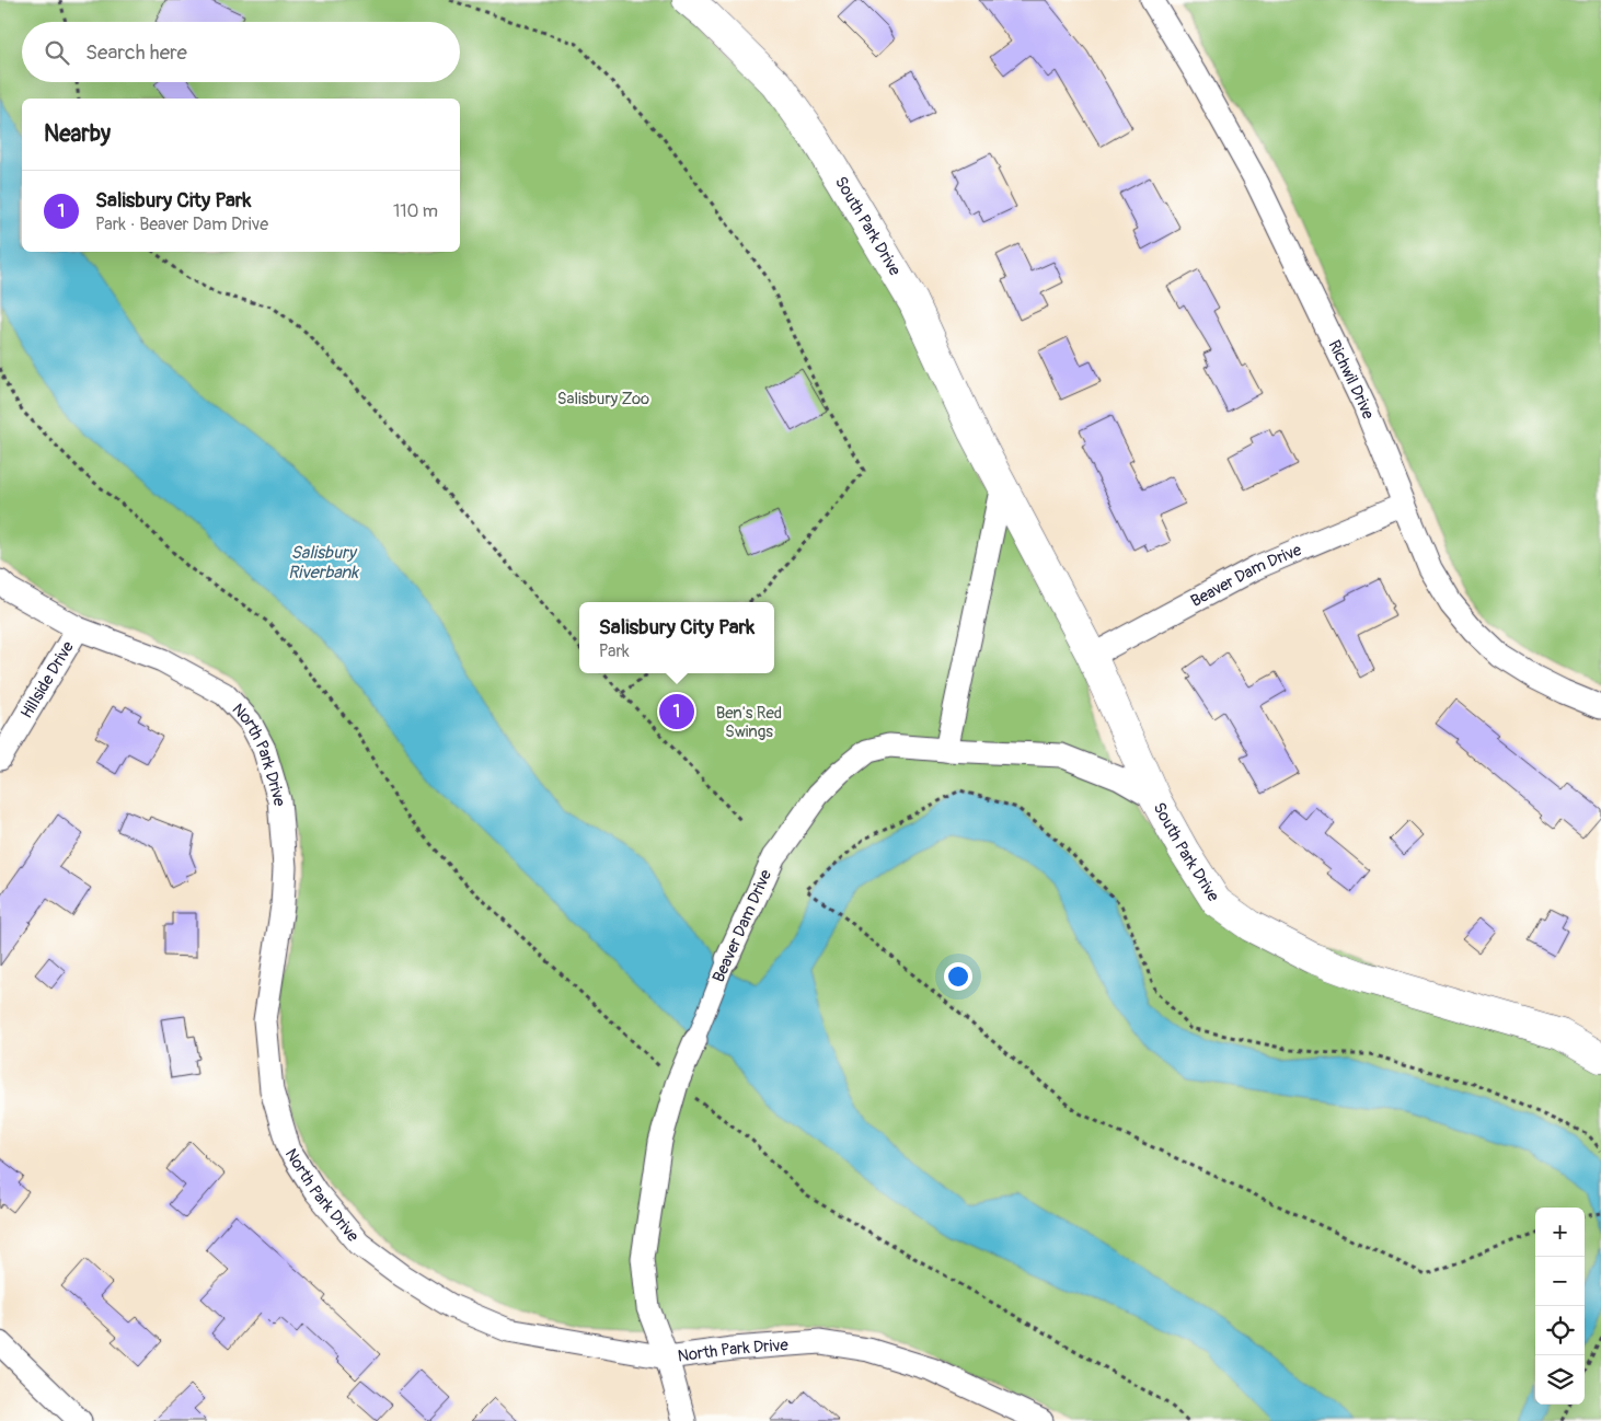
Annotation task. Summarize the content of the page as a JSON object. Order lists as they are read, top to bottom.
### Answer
{
  "streets": {
    "street": [
      "South Park Drive",
      "Richwil Drive",
      "Beaver Dam Drive",
      "Hillside Drive",
      "North Park Drive"
    ]
  },
  "crossings": [
    ["South Park Drive", "Beaver Dam Drive"],
    ["Richwil Drive", "Beaver Dam Drive"],
    ["Beaver Dam Drive", "North Park Drive"],
    ["Hillside Drive", "North Park Drive"]
  ],
  "water": ["Salisbury Riverbank"],
  "parks": ["Salisbury Zoo", "Ben's Red Swings"],
  "page": {
    "search": "Search here",
    "heading": "Nearby",
    "list": [
      {
        "mark": "1",
        "name": "Salisbury City Park",
        "note": "Park · Beaver Dam Drive",
        "value": "110 m"
      }
    ],
    "popup": ["Salisbury City Park", "Park"],
    "pins": "1",
    "map_buttons": ["+", "−"]
  }
}
